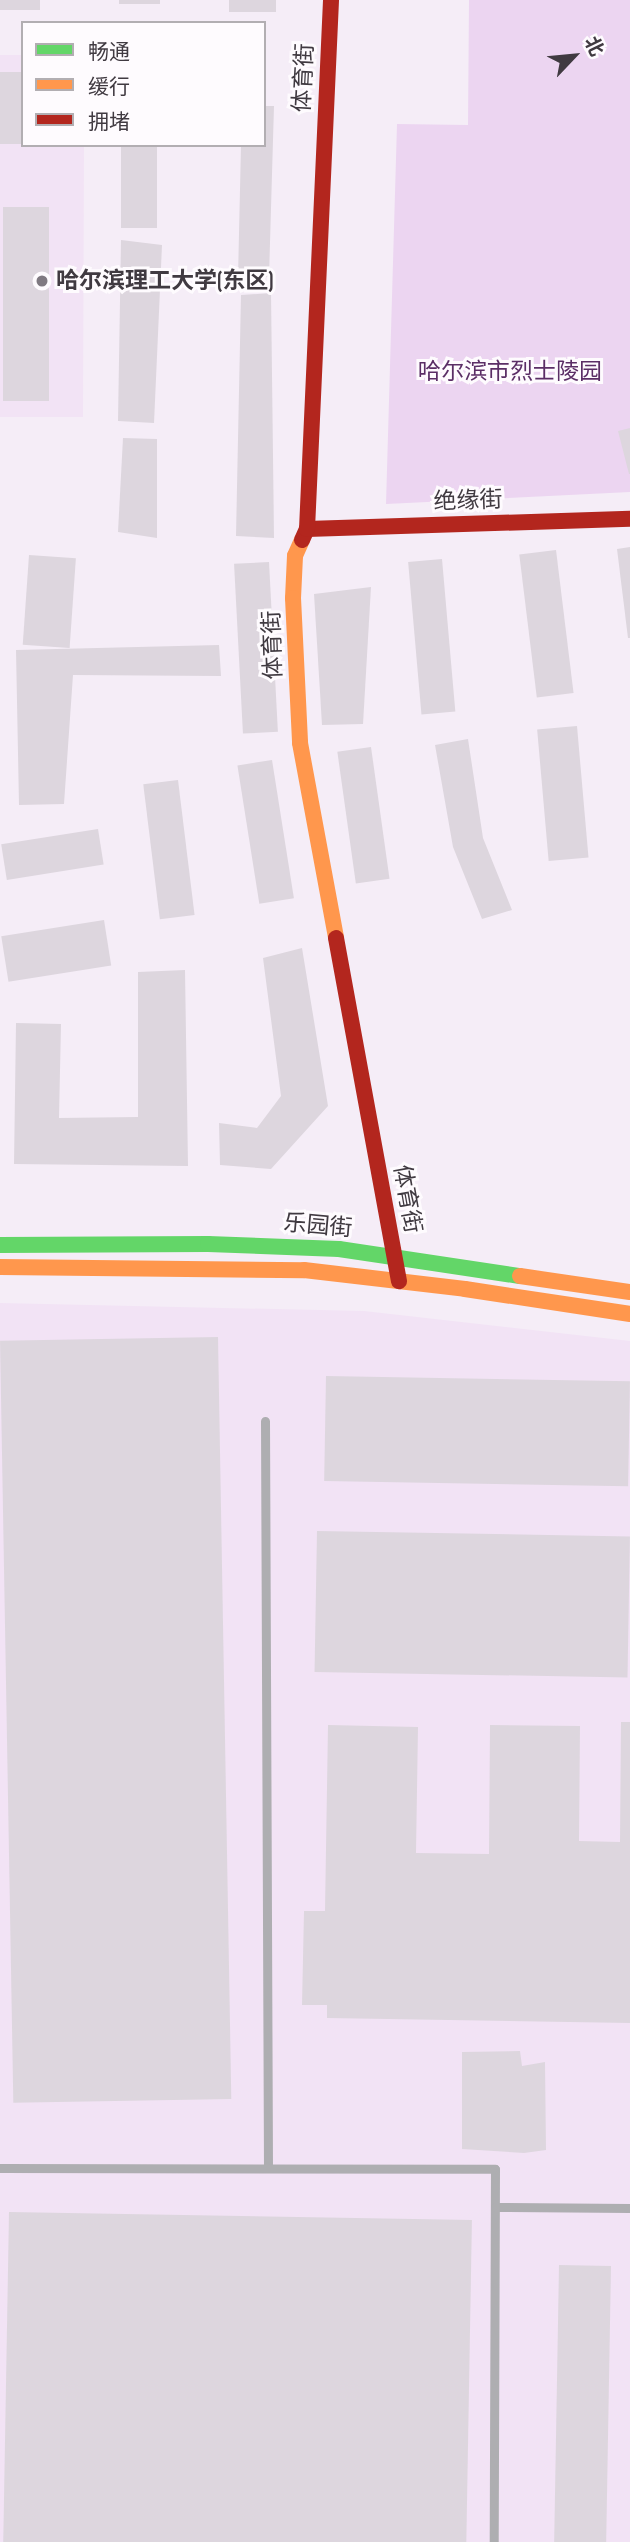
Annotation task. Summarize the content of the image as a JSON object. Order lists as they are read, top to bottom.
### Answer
{
  "streets": {
    "street": ["体育街", "绝缘街", "乐园街"]
  },
  "crossings": [
    ["体育街", "绝缘街"],
    ["体育街", "乐园街"]
  ],
  "parks": ["哈尔滨市烈士陵园"],
  "places": ["哈尔滨理工大学(东区)"],
  "legend": ["畅通", "缓行", "拥堵"],
  "north": "top right"
}
